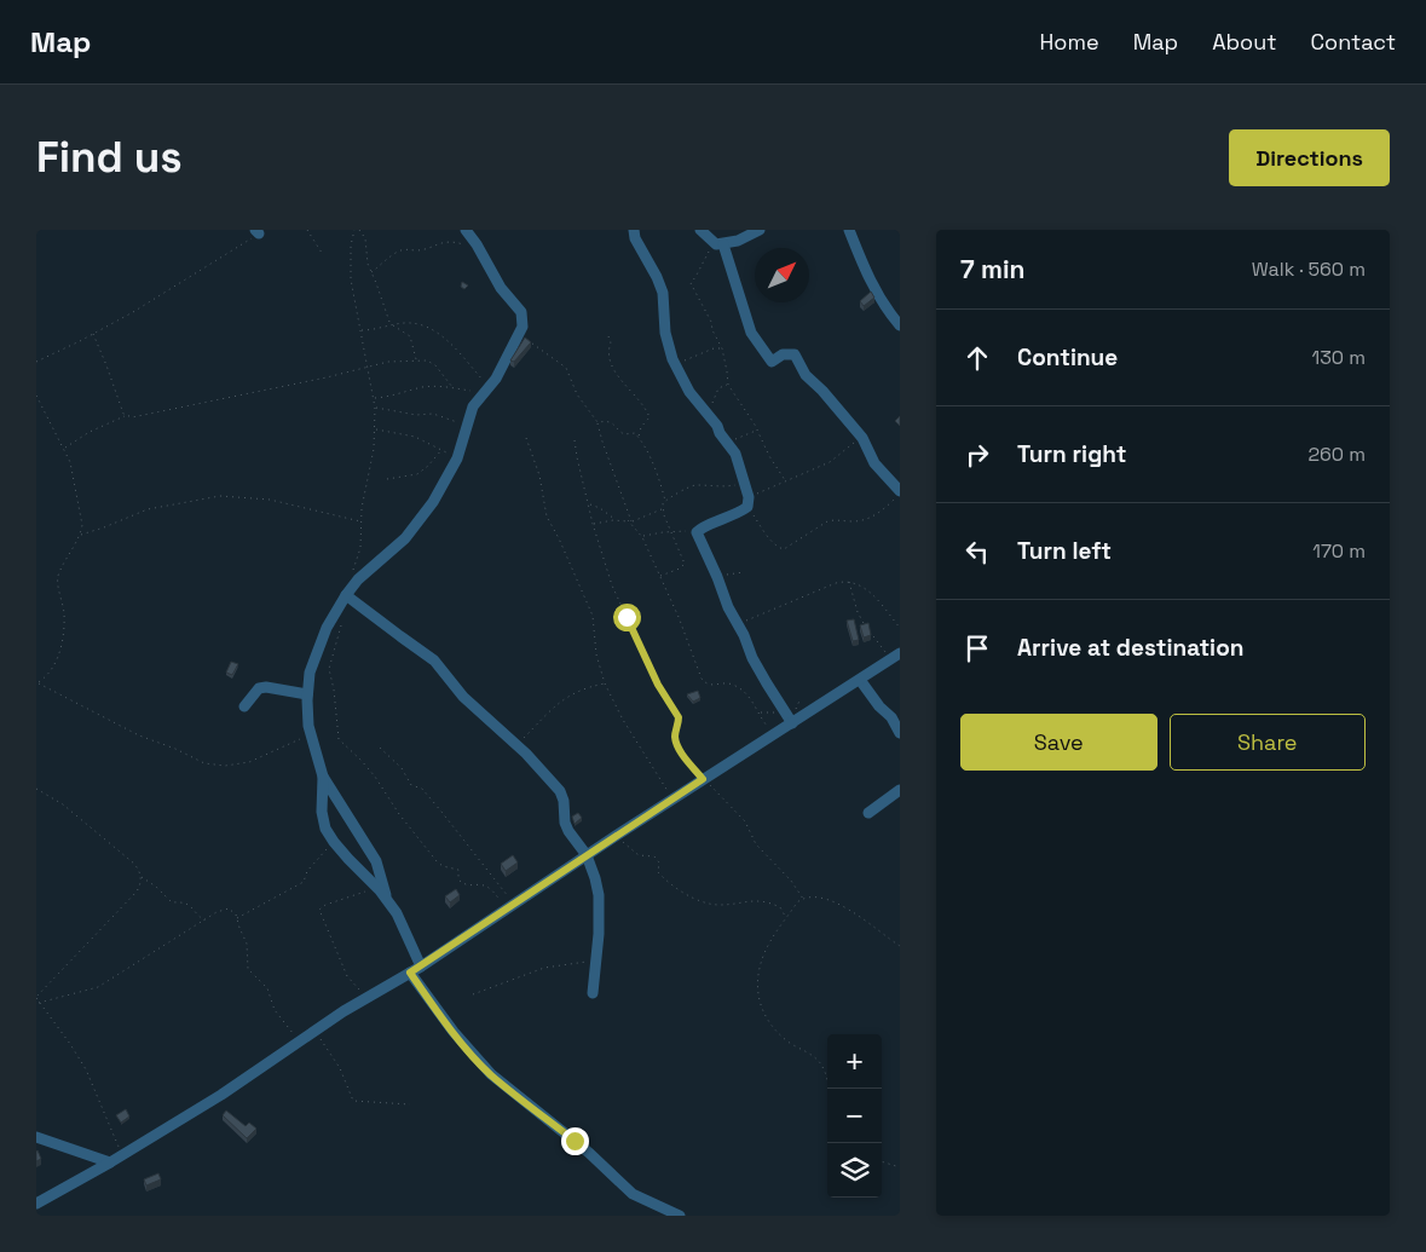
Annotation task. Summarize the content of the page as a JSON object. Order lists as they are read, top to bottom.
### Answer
{
  "north": "top right",
  "page": {
    "header": "Map",
    "nav": [
      "Home",
      "Map",
      "About",
      "Contact"
    ],
    "buttons": [
      "Directions",
      ["Save", "Share"]
    ],
    "title": "Find us",
    "heading": ["7 min", "Walk · 560 m"],
    "list": [
      ["Continue", "130 m"],
      ["Turn right", "260 m"],
      ["Turn left", "170 m"],
      "Arrive at destination"
    ],
    "map_buttons": ["+", "−"]
  }
}
